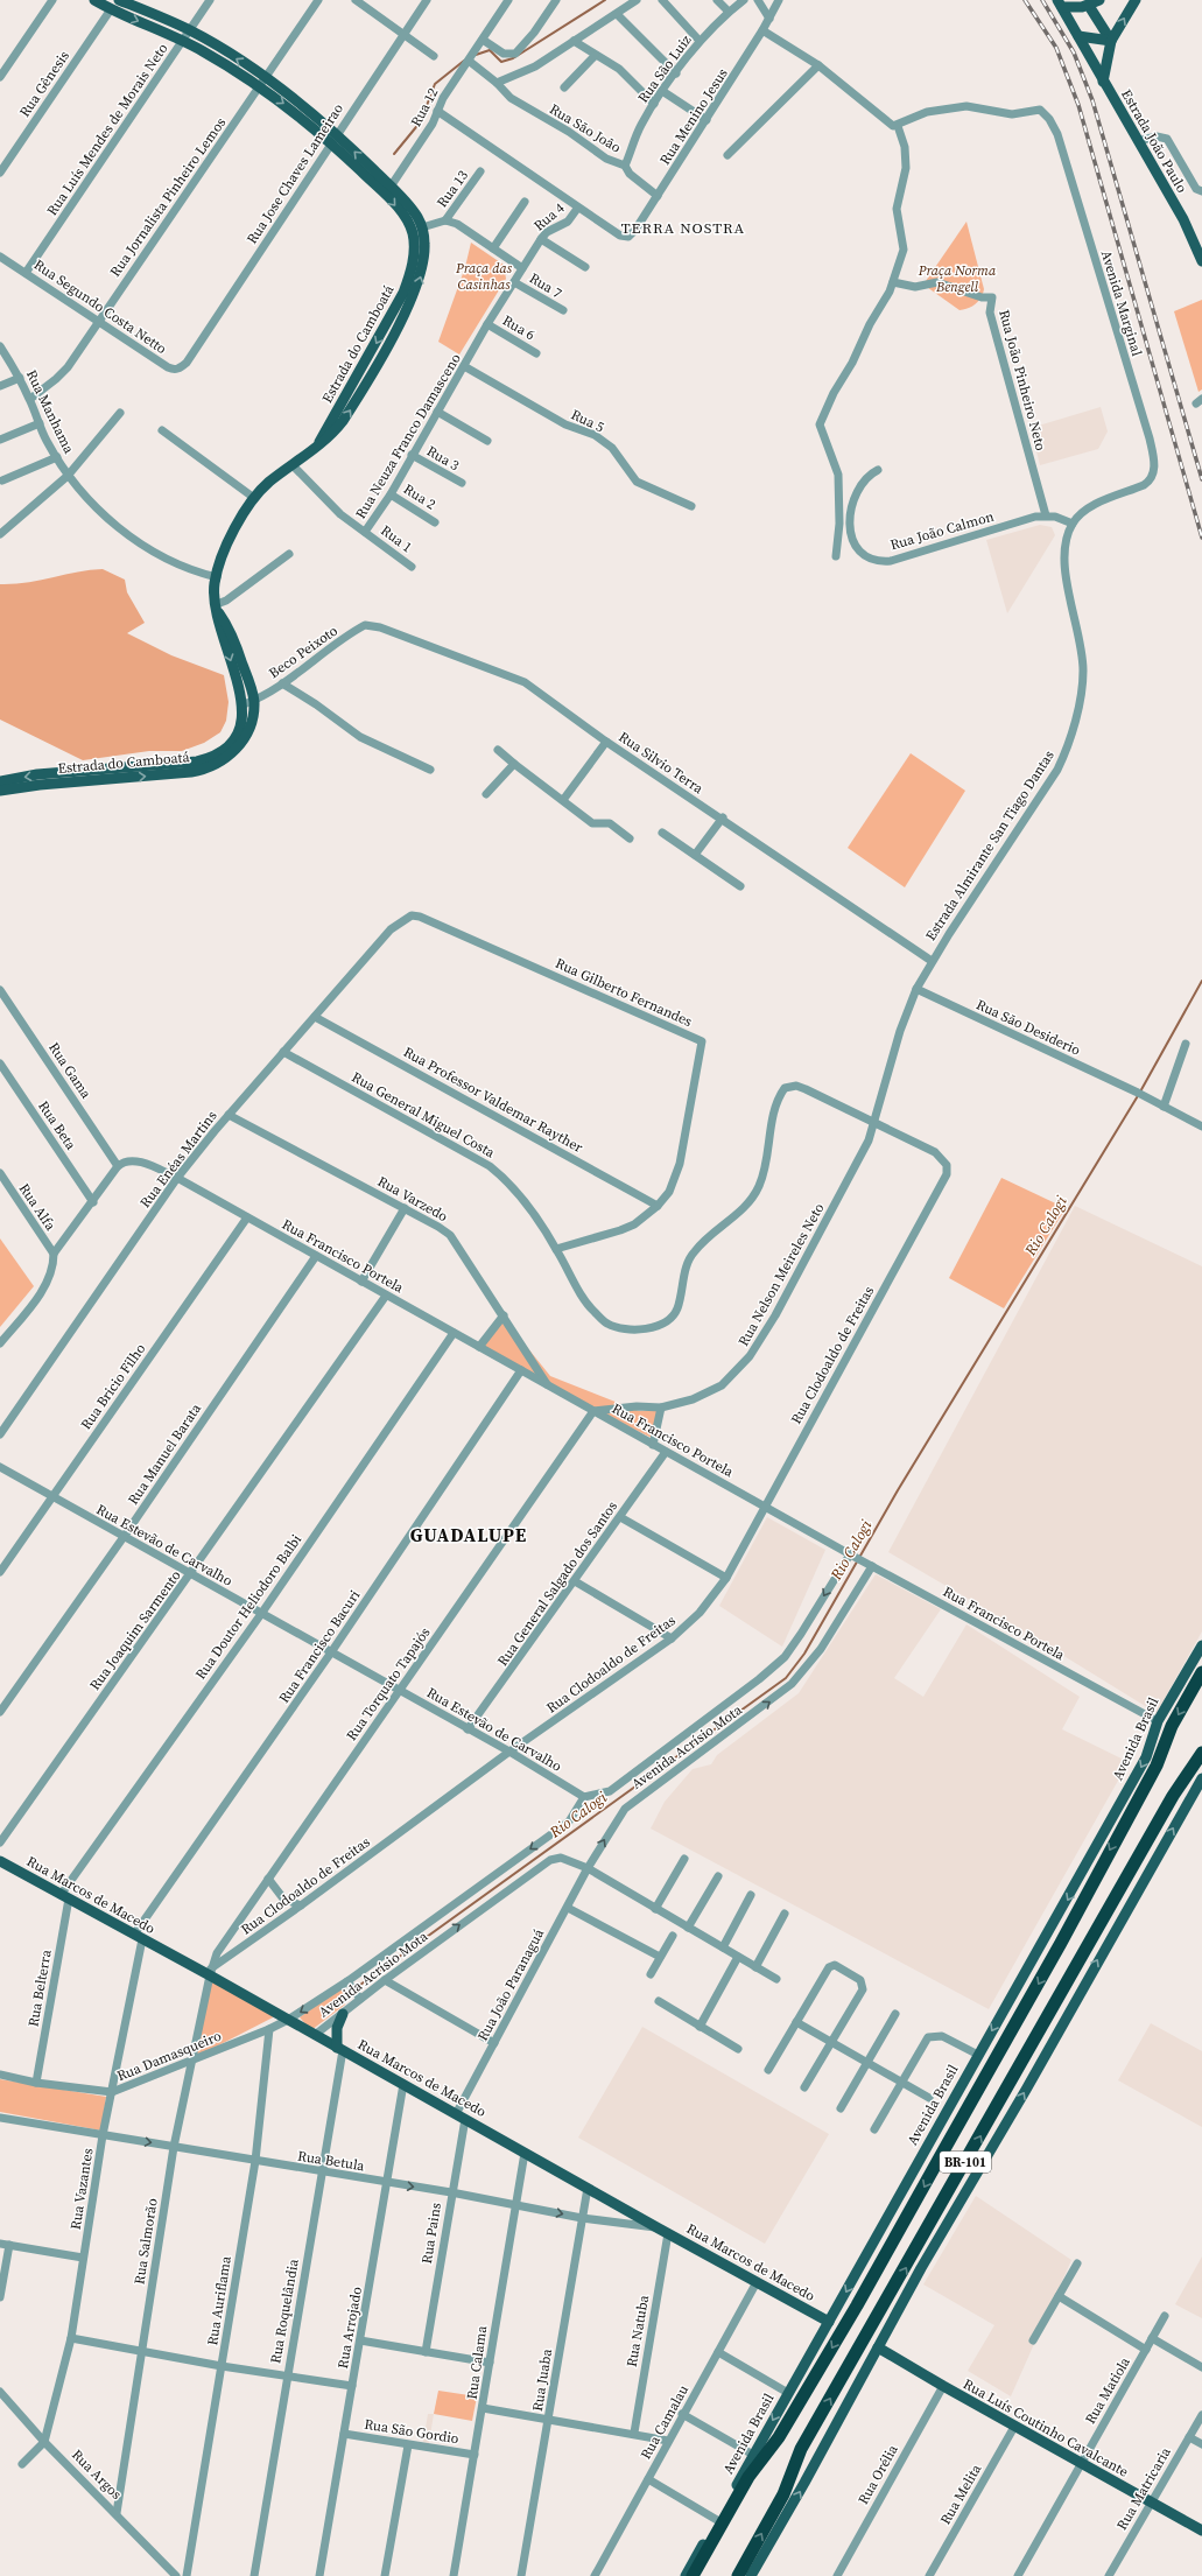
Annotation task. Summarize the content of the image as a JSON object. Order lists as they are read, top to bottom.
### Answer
{
  "streets": {
    "highway": ["Avenida Brasil", "BR-101"],
    "main road": [
      "Estrada João Paulo",
      "Estrada do Camboatá",
      "Rua Marcos de Macedo",
      "Rua Luís Coutinho Cavalcante"
    ],
    "street": [
      "Rua São Luiz",
      "Rua Gênesis",
      "Rua 12",
      "Rua Menino Jesus",
      "Rua Sāo Joāo",
      "Rua Luís Mendes de Morais Neto",
      "Rua Jose Chaves Lameirao",
      "Rua 13",
      "Rua Jornalista Pinheiro Lemos",
      "Rua 4",
      "Rua 7",
      "Avenida Marginal",
      "Rua Segundo Costa Netto",
      "Rua 6",
      "Rua João Pinheiro Neto",
      "Rua Manhama",
      "Rua 5",
      "Rua Neuza Franco Damasceno",
      "Rua 3",
      "Rua 2",
      "Rua João Calmon",
      "Rua 1",
      "Beco Peixoto",
      "Rua Silvio Terra",
      "Estrada Almirante San Tiago Dantas",
      "Rua Gilberto Fernandes",
      "Rua Sāo Desiderio",
      "Rua Gama",
      "Rua Professor Valdemar Rayther",
      "Rua General Miguel Costa",
      "Rua Beta",
      "Rua Enéas Martins",
      "Rua Varzedo",
      "Rua Alfa",
      "Rua Francisco Portela",
      "Rua Nelson Meireles Neto",
      "Rua Clodoaldo de Freitas",
      "Rua Bricio Filho",
      "Rua Manuel Barata",
      "Rua Estevão de Carvalho",
      "Rua General Salgado dos Santos",
      "Rua Doutor Heliodoro Balbi",
      "Rua Joaquim Sarmento",
      "Rua Francisco Bacuri",
      "Rua Torquato Tapajós",
      "Avenida Acrísio Mota",
      "Rua João Paranaguá",
      "Rua Belterra",
      "Rua Damasqueiro",
      "Rua Betula",
      "Rua Vazantes",
      "Rua Pains",
      "Rua Salmorão",
      "Rua Auriflama",
      "Rua Roquelândia",
      "Rua Arrojado",
      "Rua Natuba",
      "Rua Calama",
      "Rua Juaba",
      "Rua Matiola",
      "Rua Camalau",
      "Rua São Gordio",
      "Rua Argos",
      "Rua Orélia",
      "Rua Matricaria",
      "Rua Melita"
    ]
  },
  "crossings": [
    ["Rua São Luiz", "Rua Sāo Joāo"],
    ["Rua Gênesis", "Estrada do Camboatá"],
    ["Rua 12", "Rua Sāo Joāo"],
    ["Rua 12", "Estrada do Camboatá"],
    ["Rua Menino Jesus", "Rua Sāo Joāo"],
    ["Rua Menino Jesus", "Rua 4"],
    ["Rua Luís Mendes de Morais Neto", "Rua Segundo Costa Netto"],
    ["Rua Luís Mendes de Morais Neto", "Estrada do Camboatá"],
    ["Rua Jose Chaves Lameirao", "Rua Segundo Costa Netto"],
    ["Rua Jose Chaves Lameirao", "Estrada do Camboatá"],
    ["Rua Jornalista Pinheiro Lemos", "Rua Segundo Costa Netto"],
    ["Rua Jornalista Pinheiro Lemos", "Estrada do Camboatá"],
    ["Rua Jornalista Pinheiro Lemos", "Rua Manhama"],
    ["Rua 4", "Rua Neuza Franco Damasceno"],
    ["Rua 7", "Rua Neuza Franco Damasceno"],
    ["Avenida Marginal", "Estrada Almirante San Tiago Dantas"],
    ["Rua 6", "Rua Neuza Franco Damasceno"],
    ["Estrada do Camboatá", "Rua Manhama"],
    ["Estrada do Camboatá", "Rua Neuza Franco Damasceno"],
    ["Estrada do Camboatá", "Beco Peixoto"],
    ["Rua João Pinheiro Neto", "Rua João Calmon"],
    ["Rua 5", "Rua Neuza Franco Damasceno"],
    ["Rua Neuza Franco Damasceno", "Rua 3"],
    ["Rua Neuza Franco Damasceno", "Rua 2"],
    ["Rua Neuza Franco Damasceno", "Rua 1"],
    ["Beco Peixoto", "Rua Silvio Terra"],
    ["Rua Silvio Terra", "Estrada Almirante San Tiago Dantas"],
    ["Estrada Almirante San Tiago Dantas", "Rua Sāo Desiderio"],
    ["Estrada Almirante San Tiago Dantas", "Rua General Miguel Costa"],
    ["Estrada Almirante San Tiago Dantas", "Rua Nelson Meireles Neto"],
    ["Estrada Almirante San Tiago Dantas", "Rua Clodoaldo de Freitas"],
    ["Rua Gilberto Fernandes", "Rua Professor Valdemar Rayther"],
    ["Rua Gilberto Fernandes", "Rua General Miguel Costa"],
    ["Rua Gilberto Fernandes", "Rua Enéas Martins"],
    ["Rua Gama", "Rua Francisco Portela"],
    ["Rua Professor Valdemar Rayther", "Rua Enéas Martins"],
    ["Rua General Miguel Costa", "Rua Enéas Martins"],
    ["Rua General Miguel Costa", "Rua Nelson Meireles Neto"],
    ["Rua General Miguel Costa", "Rua Clodoaldo de Freitas"],
    ["Rua Enéas Martins", "Rua Varzedo"],
    ["Rua Enéas Martins", "Rua Francisco Portela"],
    ["Rua Varzedo", "Rua Francisco Portela"],
    ["Rua Francisco Portela", "Rua Nelson Meireles Neto"],
    ["Rua Francisco Portela", "Rua Clodoaldo de Freitas"],
    ["Rua Francisco Portela", "Rua Bricio Filho"],
    ["Rua Francisco Portela", "Rua Manuel Barata"],
    ["Rua Francisco Portela", "Rua General Salgado dos Santos"],
    ["Rua Francisco Portela", "Rua Doutor Heliodoro Balbi"],
    ["Rua Francisco Portela", "Rua Joaquim Sarmento"],
    ["Rua Francisco Portela", "Rua Francisco Bacuri"],
    ["Rua Francisco Portela", "Rua Torquato Tapajós"],
    ["Rua Francisco Portela", "Avenida Brasil"],
    ["Rua Francisco Portela", "Avenida Acrísio Mota"],
    ["Rua Nelson Meireles Neto", "Rua Clodoaldo de Freitas"],
    ["Rua Nelson Meireles Neto", "Rua Torquato Tapajós"],
    ["Rua Clodoaldo de Freitas", "Rua Estevão de Carvalho"],
    ["Rua Clodoaldo de Freitas", "Rua Torquato Tapajós"],
    ["Rua Clodoaldo de Freitas", "Rua Marcos de Macedo"],
    ["Rua Clodoaldo de Freitas", "Rua Salmorão"],
    ["Rua Bricio Filho", "Rua Estevão de Carvalho"],
    ["Rua Manuel Barata", "Rua Estevão de Carvalho"],
    ["Rua Estevão de Carvalho", "Rua General Salgado dos Santos"],
    ["Rua Estevão de Carvalho", "Rua Doutor Heliodoro Balbi"],
    ["Rua Estevão de Carvalho", "Rua Joaquim Sarmento"],
    ["Rua Estevão de Carvalho", "Rua Francisco Bacuri"],
    ["Rua Estevão de Carvalho", "Rua Torquato Tapajós"],
    ["Rua Estevão de Carvalho", "Avenida Acrísio Mota"],
    ["Rua Doutor Heliodoro Balbi", "Rua Marcos de Macedo"],
    ["Rua Doutor Heliodoro Balbi", "Rua Belterra"],
    ["Rua Francisco Bacuri", "Rua Marcos de Macedo"],
    ["Rua Francisco Bacuri", "Rua Vazantes"],
    ["Rua Torquato Tapajós", "Rua Marcos de Macedo"],
    ["Rua Torquato Tapajós", "Rua Salmorão"],
    ["Avenida Brasil", "Rua Marcos de Macedo"],
    ["Avenida Acrísio Mota", "Rua Marcos de Macedo"],
    ["Avenida Acrísio Mota", "Rua João Paranaguá"],
    ["Avenida Acrísio Mota", "Rua Damasqueiro"],
    ["Rua Marcos de Macedo", "Rua João Paranaguá"],
    ["Rua Marcos de Macedo", "Rua Belterra"],
    ["Rua Marcos de Macedo", "Rua Damasqueiro"],
    ["Rua Marcos de Macedo", "Rua Betula"],
    ["Rua Marcos de Macedo", "Rua Vazantes"],
    ["Rua Marcos de Macedo", "Rua Pains"],
    ["Rua Marcos de Macedo", "Rua Salmorão"],
    ["Rua Marcos de Macedo", "Rua Roquelândia"],
    ["Rua Marcos de Macedo", "Rua Arrojado"],
    ["Rua Marcos de Macedo", "Rua Natuba"],
    ["Rua Marcos de Macedo", "Rua Calama"],
    ["Rua Marcos de Macedo", "Rua Juaba"],
    ["Rua Marcos de Macedo", "Rua Camalau"],
    ["Rua João Paranaguá", "Rua Pains"],
    ["Rua Belterra", "Rua Damasqueiro"],
    ["Rua Damasqueiro", "Rua Vazantes"],
    ["Rua Damasqueiro", "Rua Salmorão"],
    ["Rua Damasqueiro", "Rua Auriflama"],
    ["Rua Betula", "Rua Vazantes"],
    ["Rua Betula", "Rua Pains"],
    ["Rua Betula", "Rua Salmorão"],
    ["Rua Betula", "Rua Auriflama"],
    ["Rua Betula", "Rua Roquelândia"],
    ["Rua Betula", "Rua Arrojado"],
    ["Rua Betula", "Rua Natuba"],
    ["Rua Betula", "Rua Calama"],
    ["Rua Betula", "Rua Juaba"],
    ["Rua Vazantes", "Rua Argos"],
    ["Rua Salmorão", "Rua Argos"],
    ["Rua Arrojado", "Rua São Gordio"],
    ["Rua Calama", "Rua São Gordio"],
    ["Rua Matiola", "Rua Luís Coutinho Cavalcante"],
    ["Rua Luís Coutinho Cavalcante", "Rua Orélia"],
    ["Rua Luís Coutinho Cavalcante", "Rua Matricaria"],
    ["Rua Luís Coutinho Cavalcante", "Rua Melita"]
  ],
  "districts": ["TERRA NOSTRA", "GUADALUPE"],
  "water": ["Rio Calogi"],
  "parks": ["Praça das Casinhas", "Praça Norma Bengell"]
}
